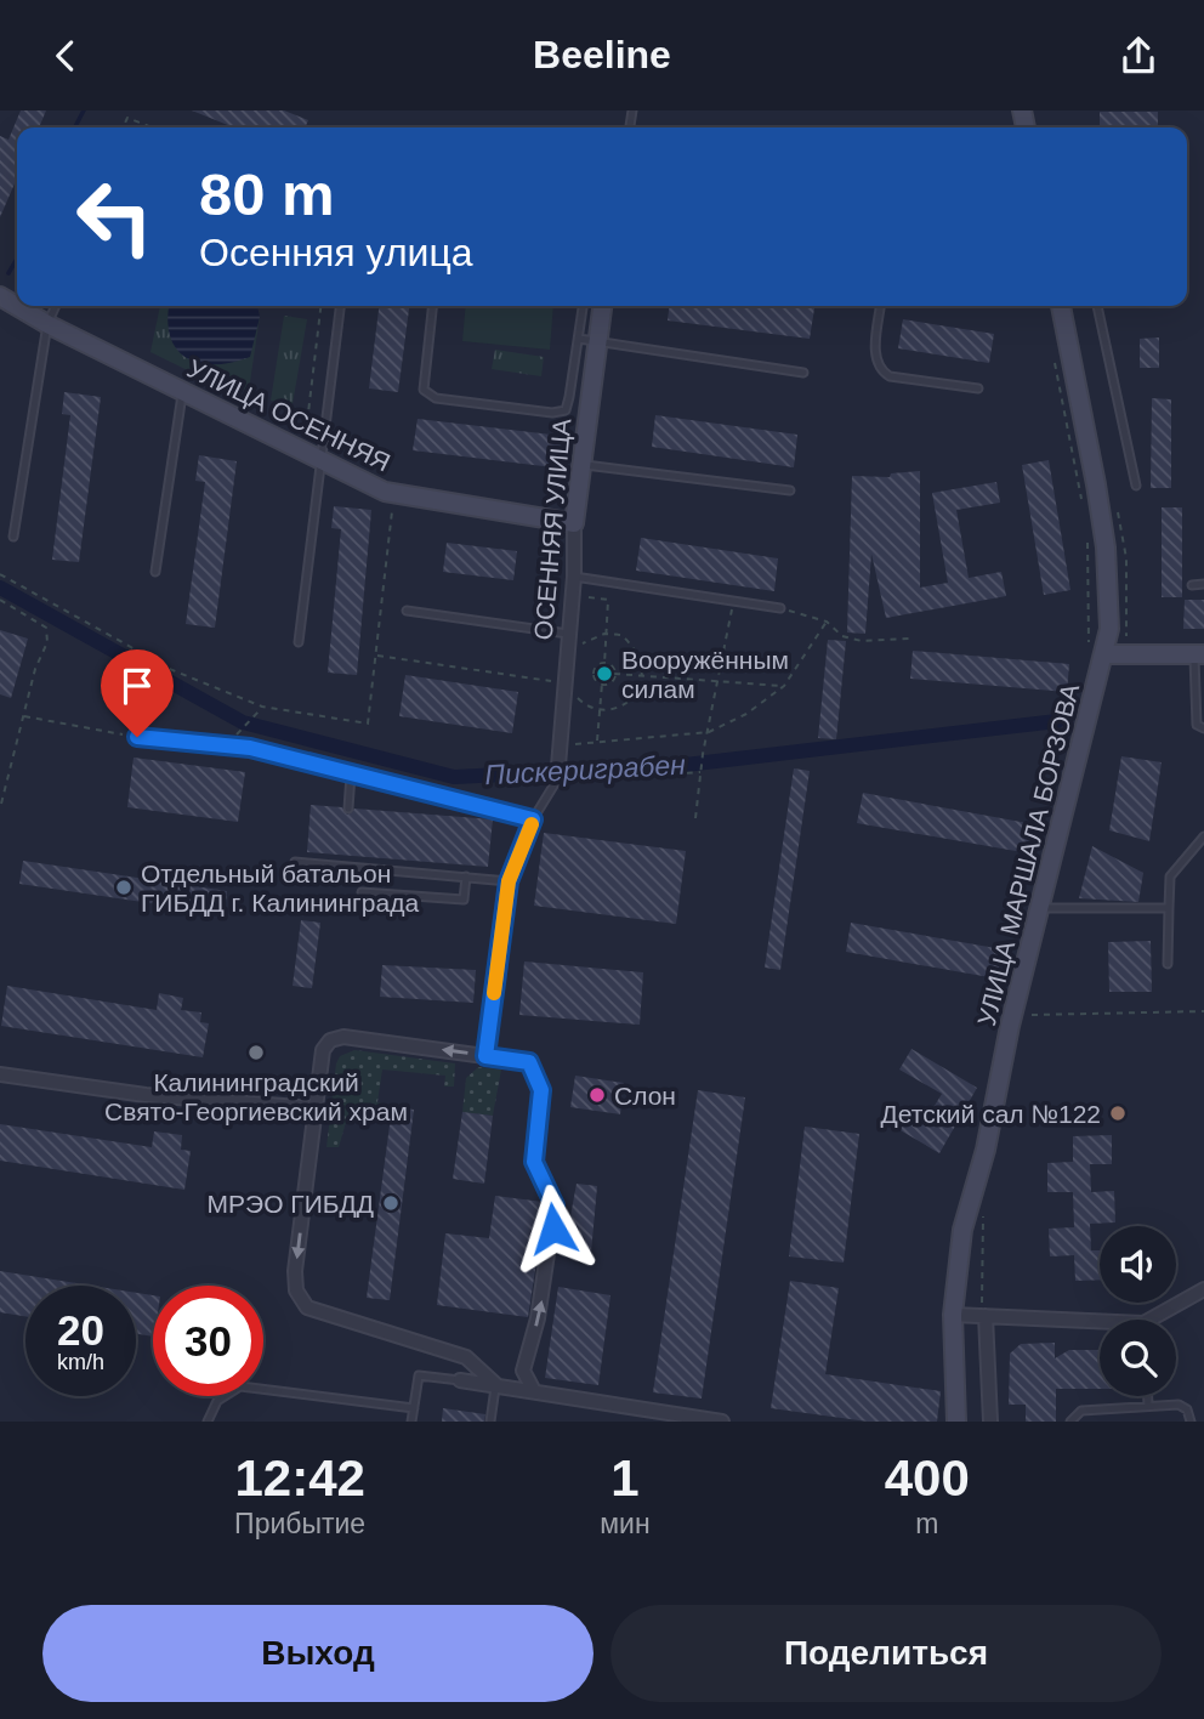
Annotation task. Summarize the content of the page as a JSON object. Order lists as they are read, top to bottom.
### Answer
{
  "streets": {
    "main road": ["УЛИЦА ОСЕННЯЯ", "ОСЕННЯЯ УЛИЦА", "УЛИЦА МАРШАЛА БОРЗОВА"]
  },
  "crossings": [
    ["УЛИЦА ОСЕННЯЯ", "ОСЕННЯЯ УЛИЦА"]
  ],
  "water": ["Пискериграбен"],
  "places": [
    "Вооружённым силам",
    "Отдельный батальон ГИБДД г. Калининграда",
    "Калининградский Свято-Георгиевский храм",
    "Слон",
    "Детский сал №122",
    "МРЭО ГИБДД"
  ],
  "page": {
    "header": "Beeline",
    "turn": ["80 m", "Осенняя улица"],
    "speed": "20 km/h",
    "limit": "30",
    "eta": [
      "12:42",
      "Прибытие",
      "1",
      "мин",
      "400",
      "m"
    ],
    "buttons": ["Выход", "Поделиться"]
  }
}
